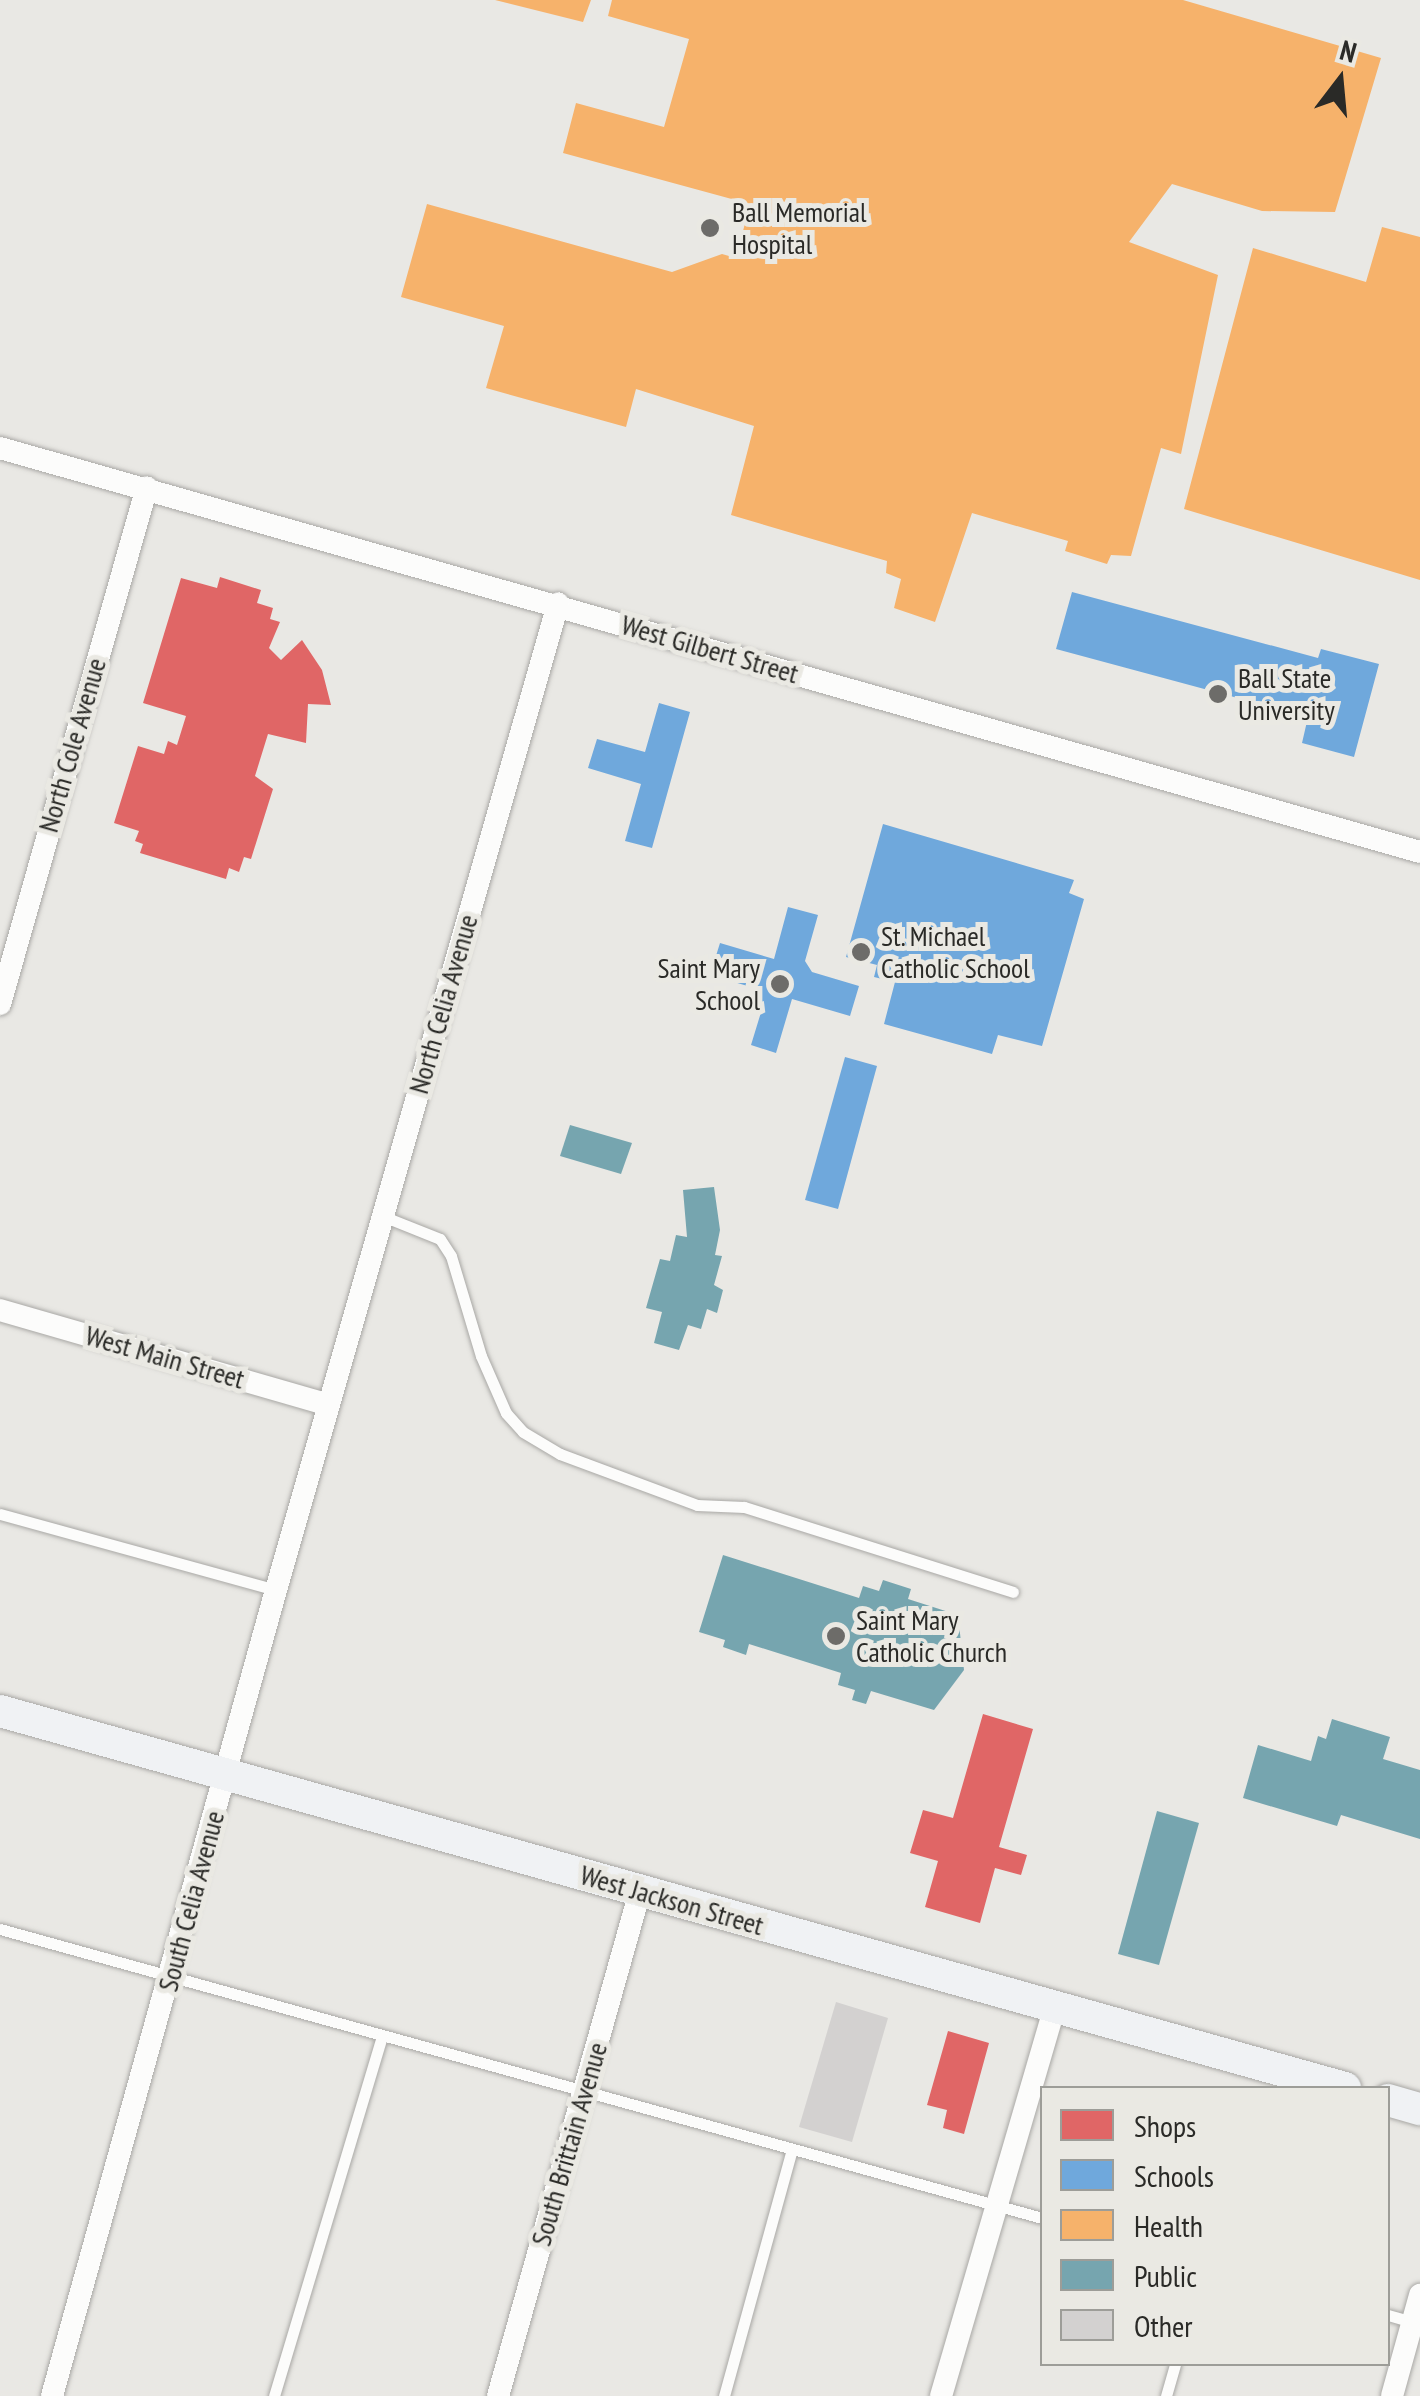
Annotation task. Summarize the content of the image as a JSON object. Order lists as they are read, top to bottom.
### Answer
{
  "streets": {
    "main road": ["West Jackson Street"],
    "street": [
      "West Gilbert Street",
      "North Cole Avenue",
      "North Celia Avenue",
      "West Main Street",
      "South Celia Avenue",
      "South Brittain Avenue"
    ]
  },
  "crossings": [
    ["West Gilbert Street", "North Cole Avenue"],
    ["West Gilbert Street", "North Celia Avenue"],
    ["North Celia Avenue", "West Main Street"],
    ["North Celia Avenue", "South Celia Avenue"],
    ["West Main Street", "South Celia Avenue"],
    ["West Jackson Street", "South Celia Avenue"],
    ["West Jackson Street", "South Brittain Avenue"]
  ],
  "places": [
    "Ball Memorial Hospital",
    "Ball State University",
    "St. Michael Catholic School",
    "Saint Mary School",
    "Saint Mary Catholic Church"
  ],
  "legend": [
    "Shops",
    "Schools",
    "Health",
    "Public",
    "Other"
  ],
  "north": "top"
}
